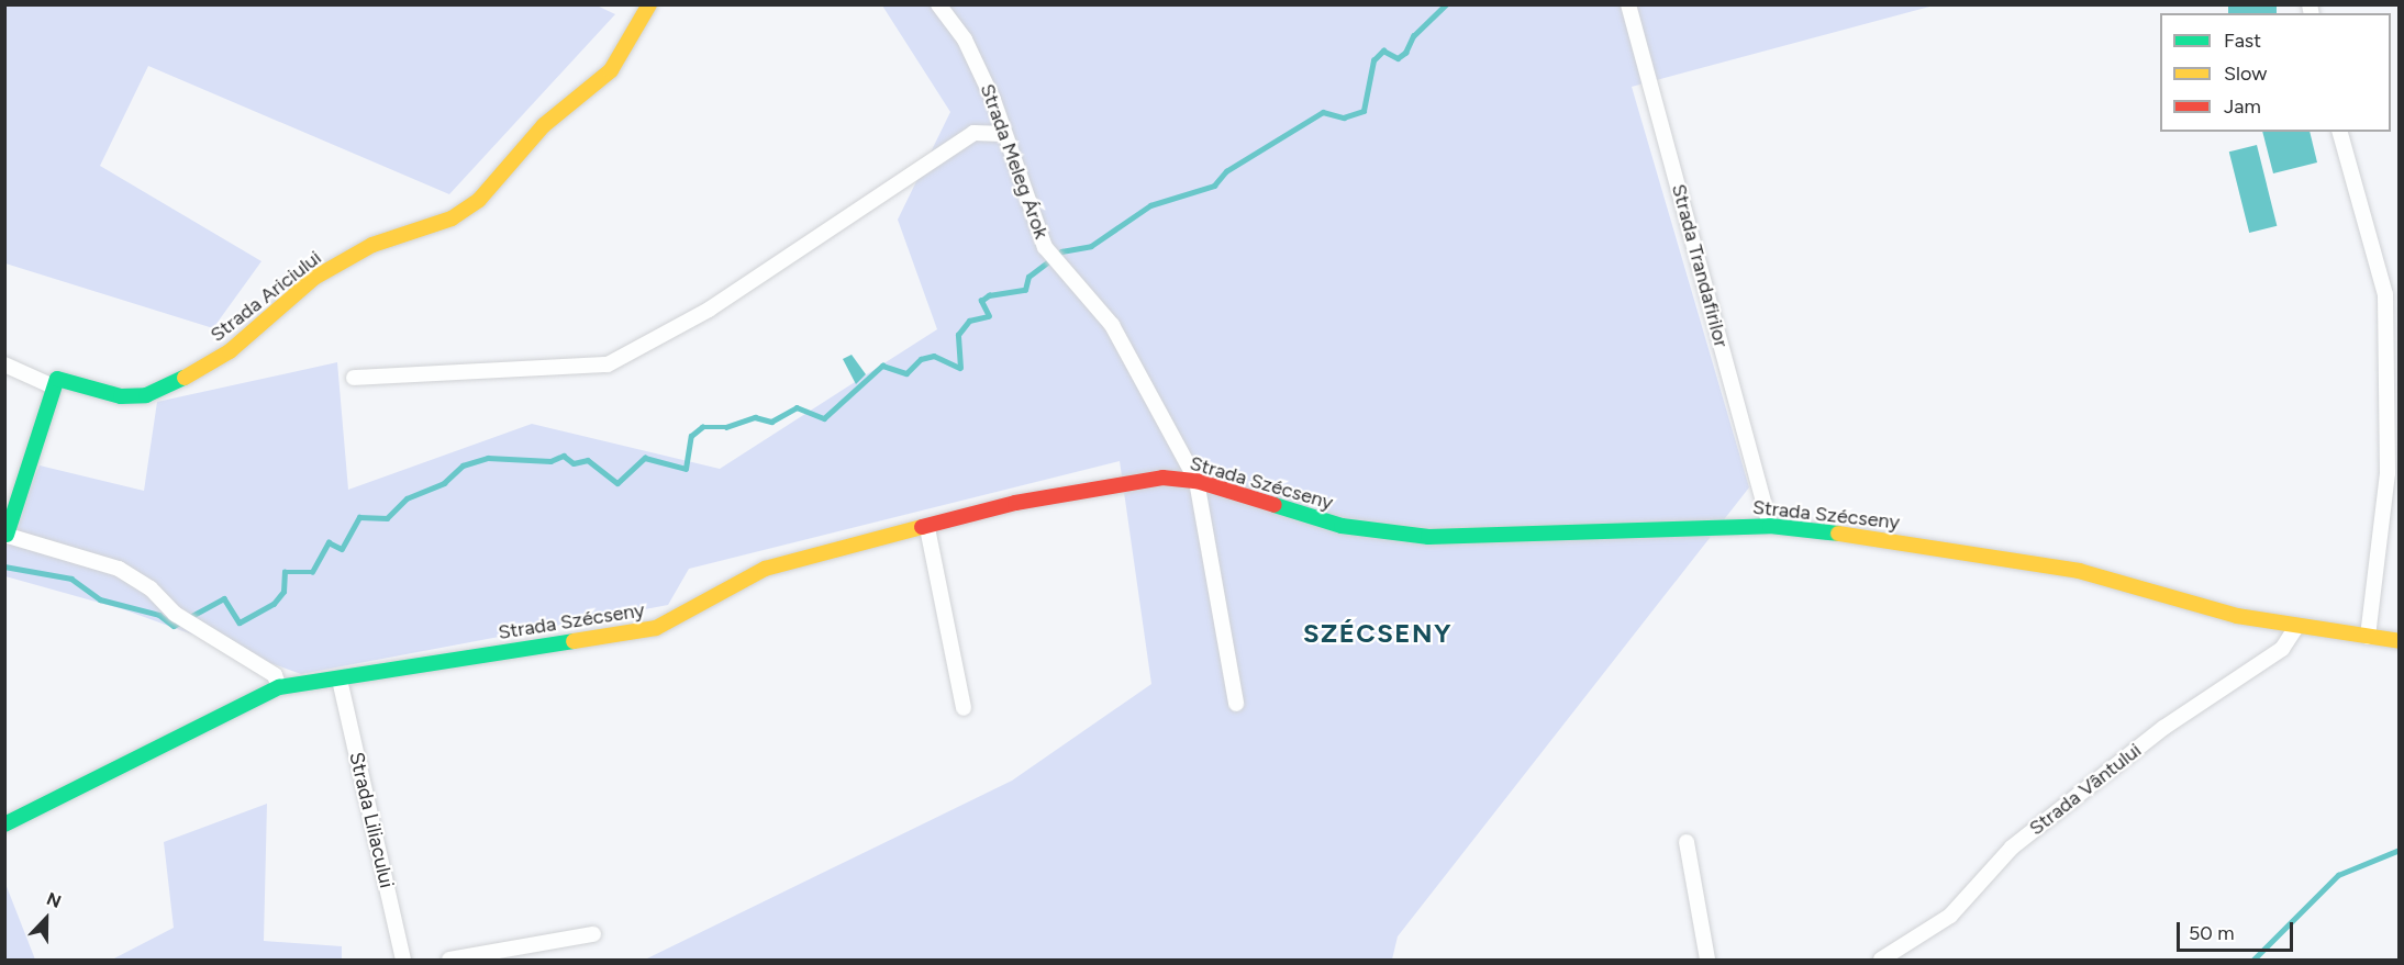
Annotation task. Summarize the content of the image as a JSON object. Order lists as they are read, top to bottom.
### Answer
{
  "streets": {
    "street": [
      "Strada Meleg Árok",
      "Strada Trandafirilor",
      "Strada Ariciului",
      "Strada Szécseny",
      "Strada Vântului",
      "Strada Liliacului"
    ]
  },
  "crossings": [
    ["Strada Meleg Árok", "Strada Szécseny"],
    ["Strada Trandafirilor", "Strada Szécseny"],
    ["Strada Szécseny", "Strada Vântului"],
    ["Strada Szécseny", "Strada Liliacului"]
  ],
  "districts": ["SZÉCSENY"],
  "legend": ["Fast", "Slow", "Jam"],
  "scale_bar": "50 m",
  "north": "top"
}
